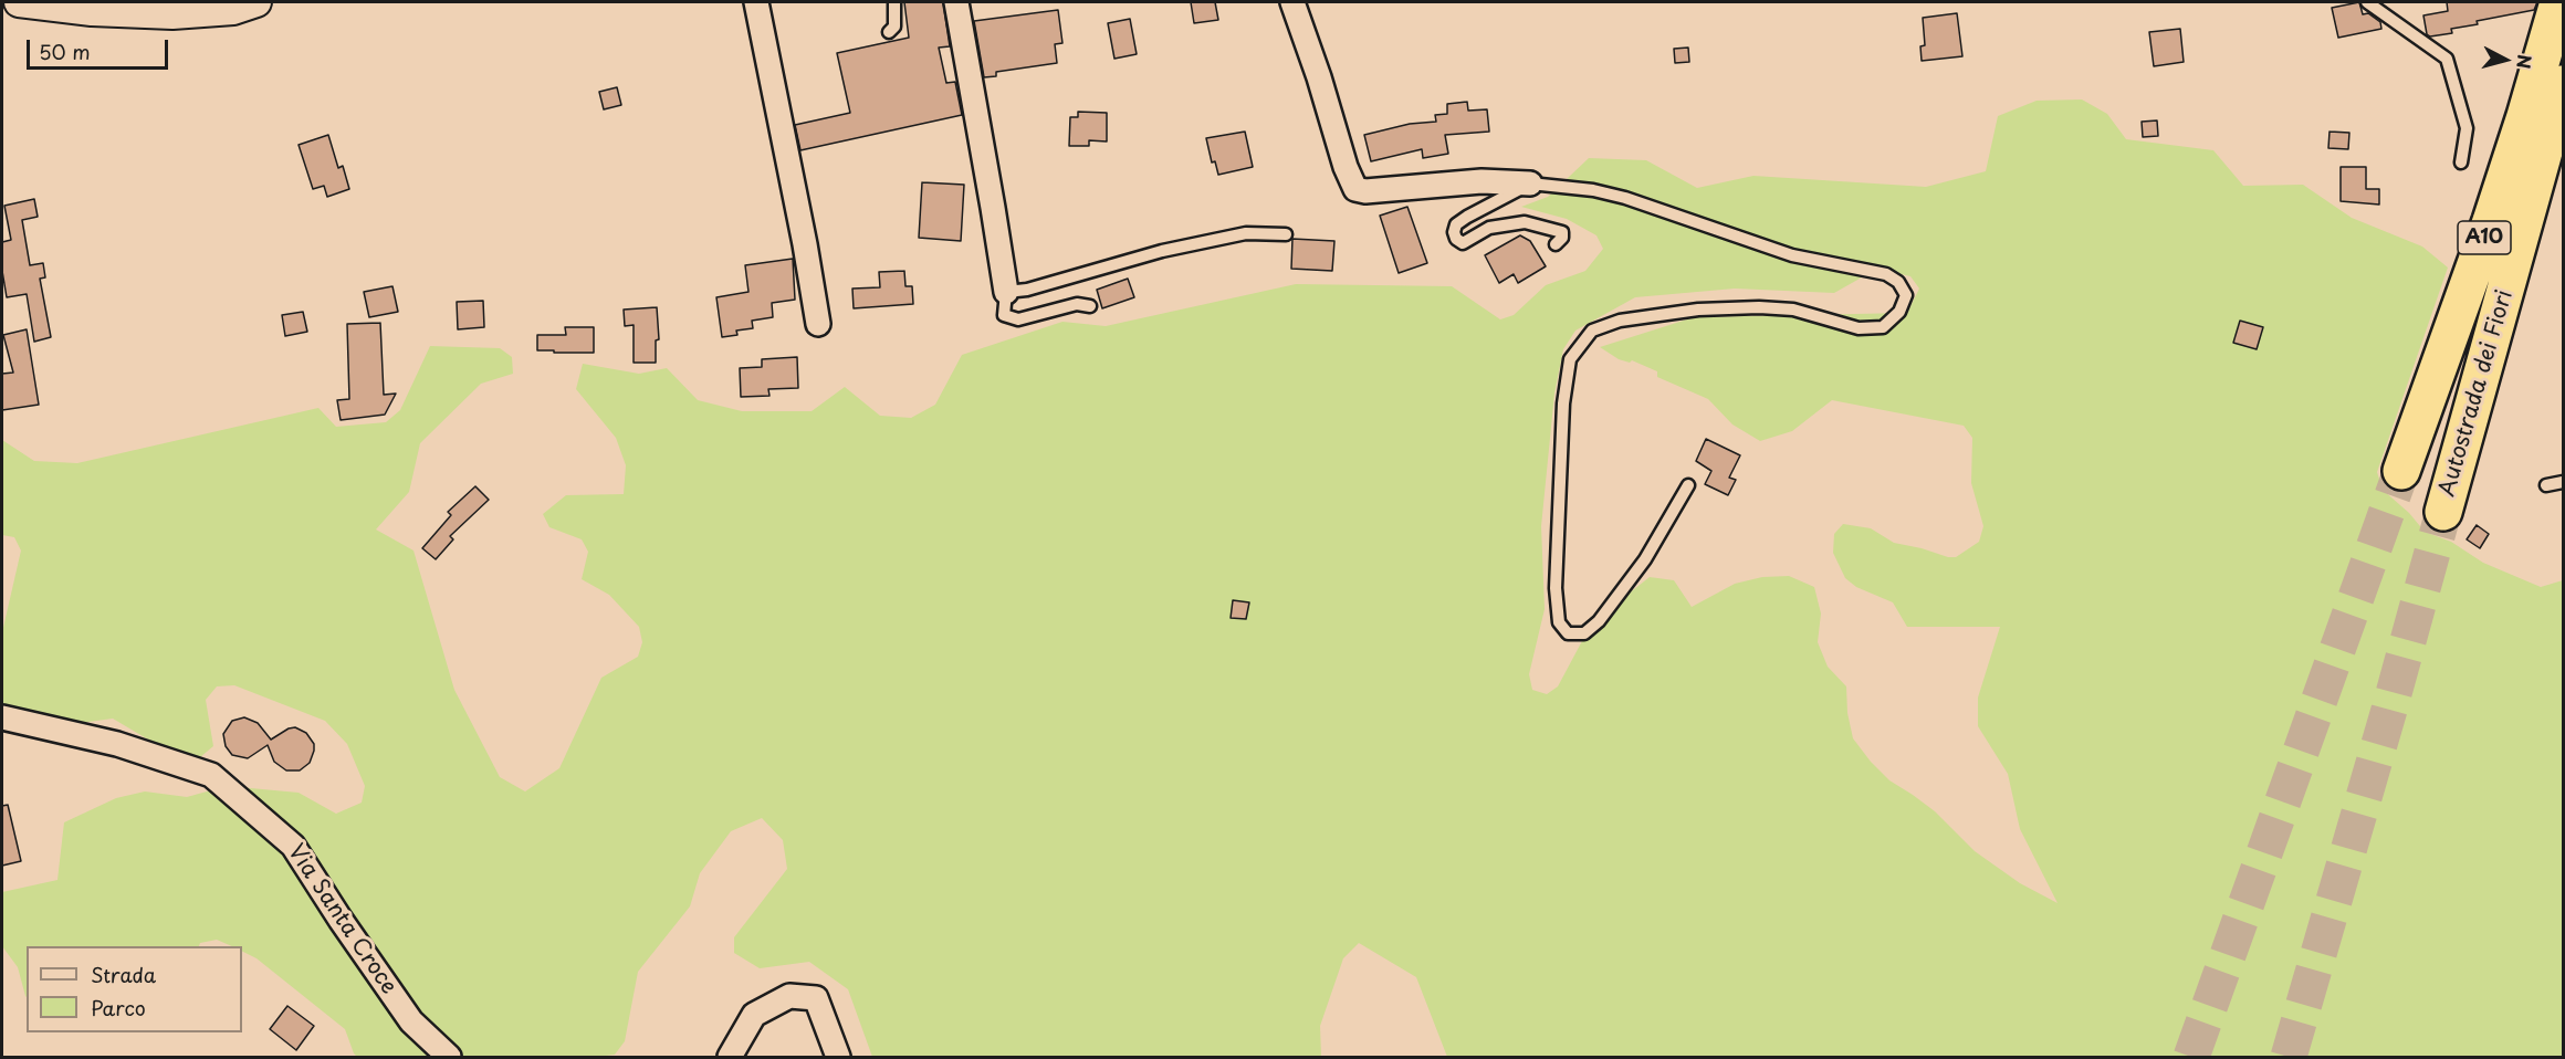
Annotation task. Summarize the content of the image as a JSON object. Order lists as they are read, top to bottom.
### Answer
{
  "streets": {
    "highway": ["A10", "Autostrada dei Fiori"],
    "street": ["Via Santa Croce"]
  },
  "legend": ["Strada", "Parco"],
  "scale_bar": "50 m",
  "north": "right"
}
